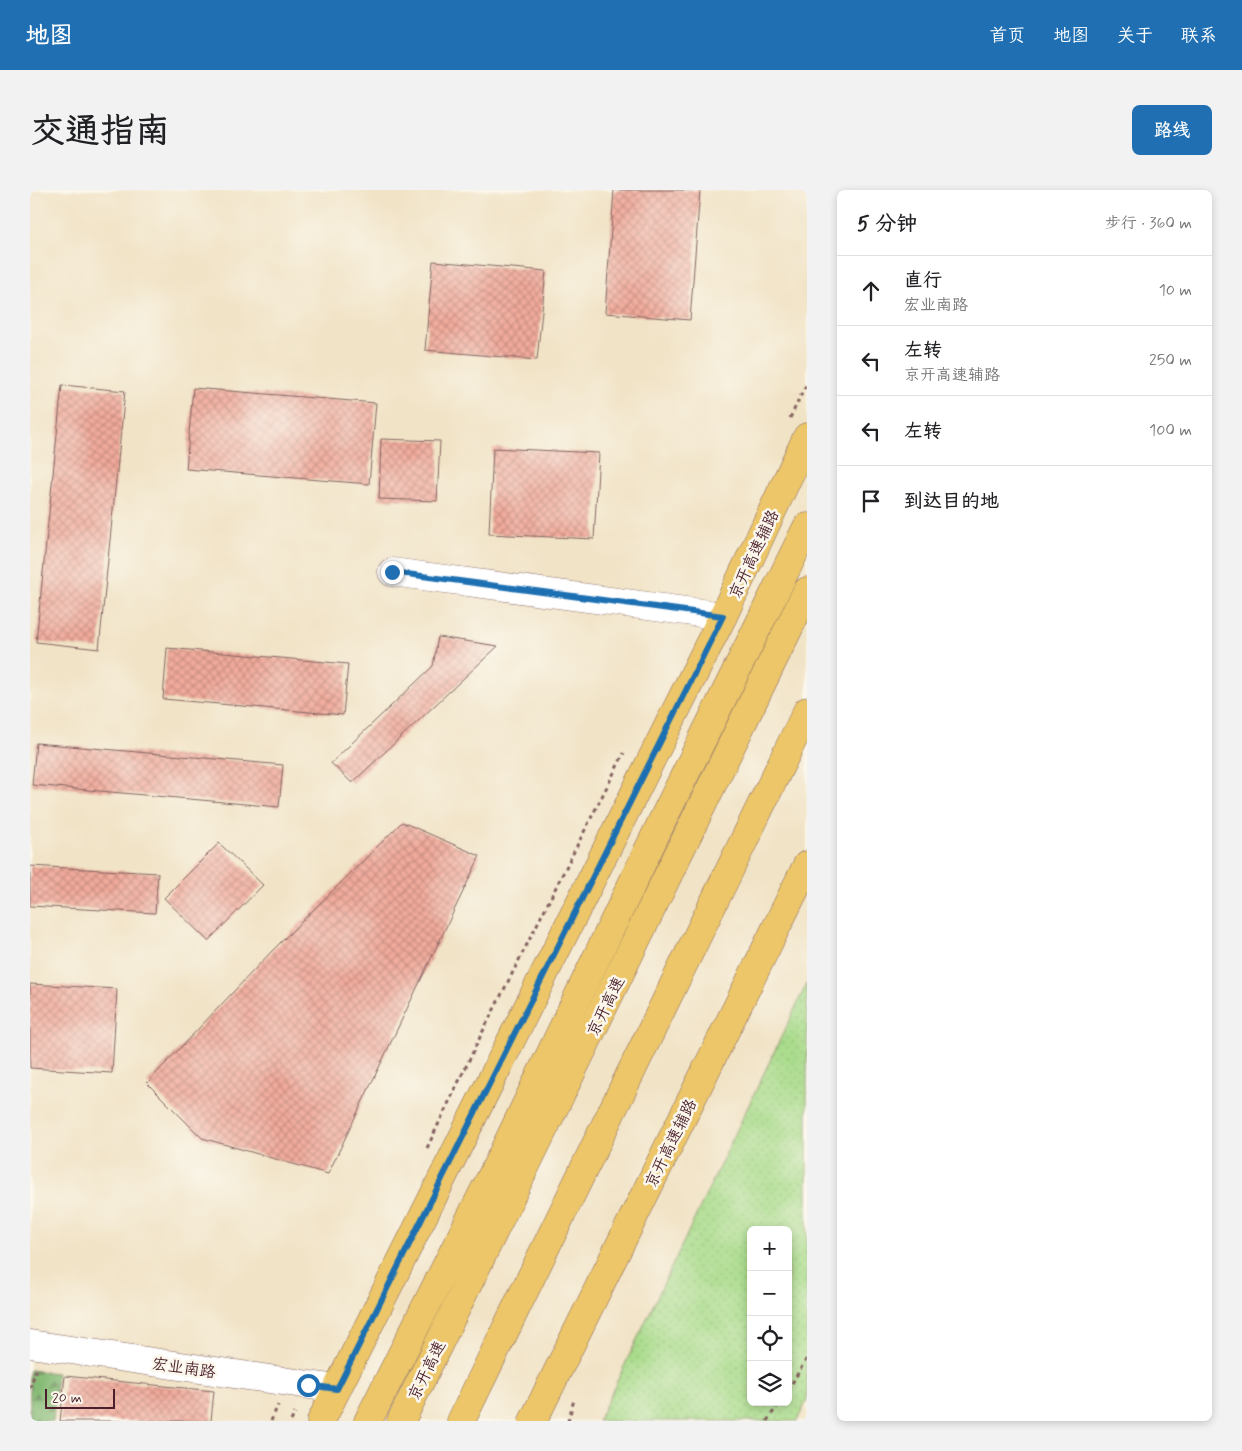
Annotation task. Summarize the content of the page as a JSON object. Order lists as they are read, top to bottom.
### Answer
{
  "streets": {
    "main road": ["京开高速辅路", "京开高速"],
    "street": ["宏业南路"]
  },
  "crossings": [
    ["京开高速辅路", "宏业南路"]
  ],
  "scale_bar": "20 m",
  "page": {
    "header": "地图",
    "nav": [
      "首页",
      "地图",
      "关于",
      "联系"
    ],
    "buttons": "路线",
    "title": "交通指南",
    "heading": ["5 分钟", "步行 · 360 m"],
    "list": [
      ["直行", "宏业南路", "10 m"],
      ["左转", "京开高速辅路", "250 m"],
      ["左转", "100 m"],
      "到达目的地"
    ],
    "map_buttons": ["+", "−"],
    "scale": "20 m"
  }
}
